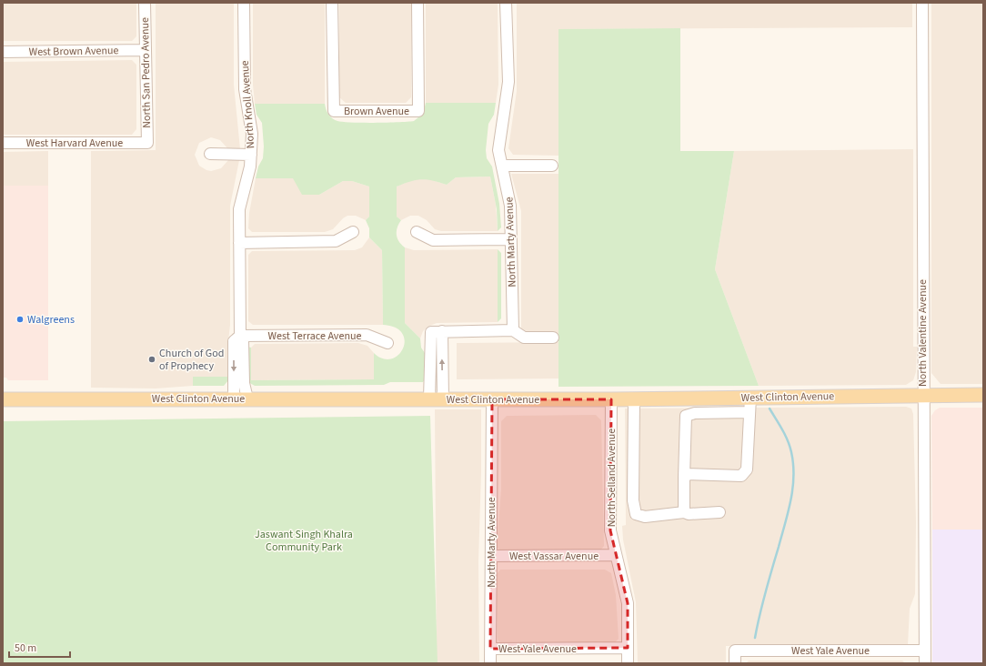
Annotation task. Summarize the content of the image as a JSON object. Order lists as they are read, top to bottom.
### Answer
{
  "streets": {
    "main road": ["West Clinton Avenue"],
    "street": [
      "West Brown Avenue",
      "North San Pedro Avenue",
      "North Knoll Avenue",
      "Brown Avenue",
      "West Harvard Avenue",
      "North Marty Avenue",
      "North Valentine Avenue",
      "West Terrace Avenue",
      "North Selland Avenue",
      "West Vassar Avenue",
      "West Yale Avenue"
    ]
  },
  "crossings": [
    ["West Brown Avenue", "North San Pedro Avenue"],
    ["North San Pedro Avenue", "West Harvard Avenue"],
    ["North Knoll Avenue", "West Terrace Avenue"],
    ["North Knoll Avenue", "West Clinton Avenue"],
    ["North Marty Avenue", "West Clinton Avenue"],
    ["North Marty Avenue", "West Vassar Avenue"],
    ["North Marty Avenue", "West Yale Avenue"],
    ["North Valentine Avenue", "West Clinton Avenue"],
    ["North Valentine Avenue", "West Yale Avenue"],
    ["West Clinton Avenue", "North Selland Avenue"],
    ["North Selland Avenue", "West Vassar Avenue"],
    ["North Selland Avenue", "West Yale Avenue"]
  ],
  "parks": ["Jaswant Singh Khalra Community Park"],
  "places": ["Walgreens", "Church of God of Prophecy"],
  "scale_bar": "50 m"
}
